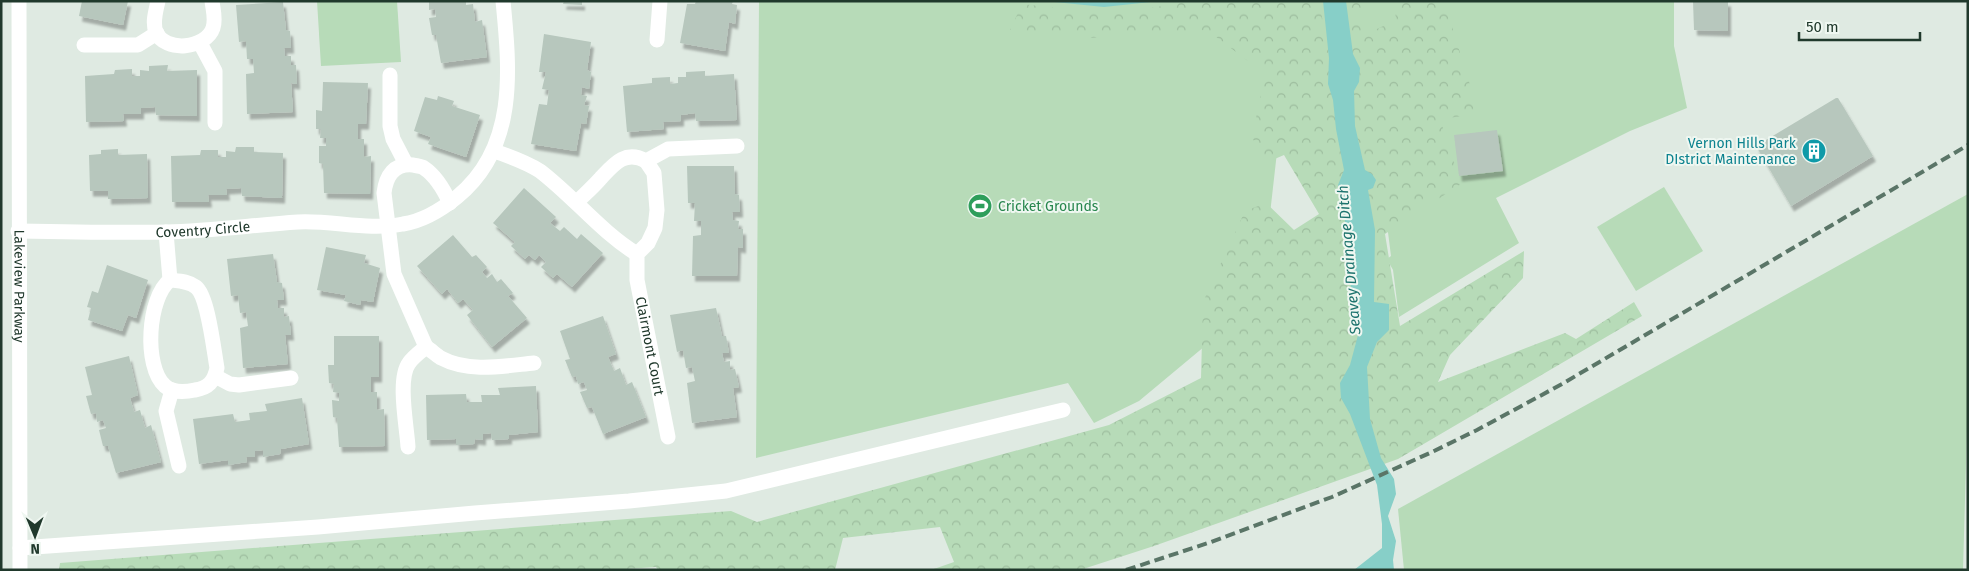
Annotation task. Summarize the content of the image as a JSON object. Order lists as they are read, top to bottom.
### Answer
{
  "streets": {
    "street": ["Coventry Circle", "Lakeview Parkway", "Clairmont Court"]
  },
  "crossings": [
    ["Coventry Circle", "Lakeview Parkway"]
  ],
  "water": ["Seavey Drainage Ditch"],
  "places": {
    "building": ["Vernon Hills Park DIstrict Maintenance"],
    "sports": ["Cricket Grounds"]
  },
  "scale_bar": "50 m",
  "north": "bottom"
}
